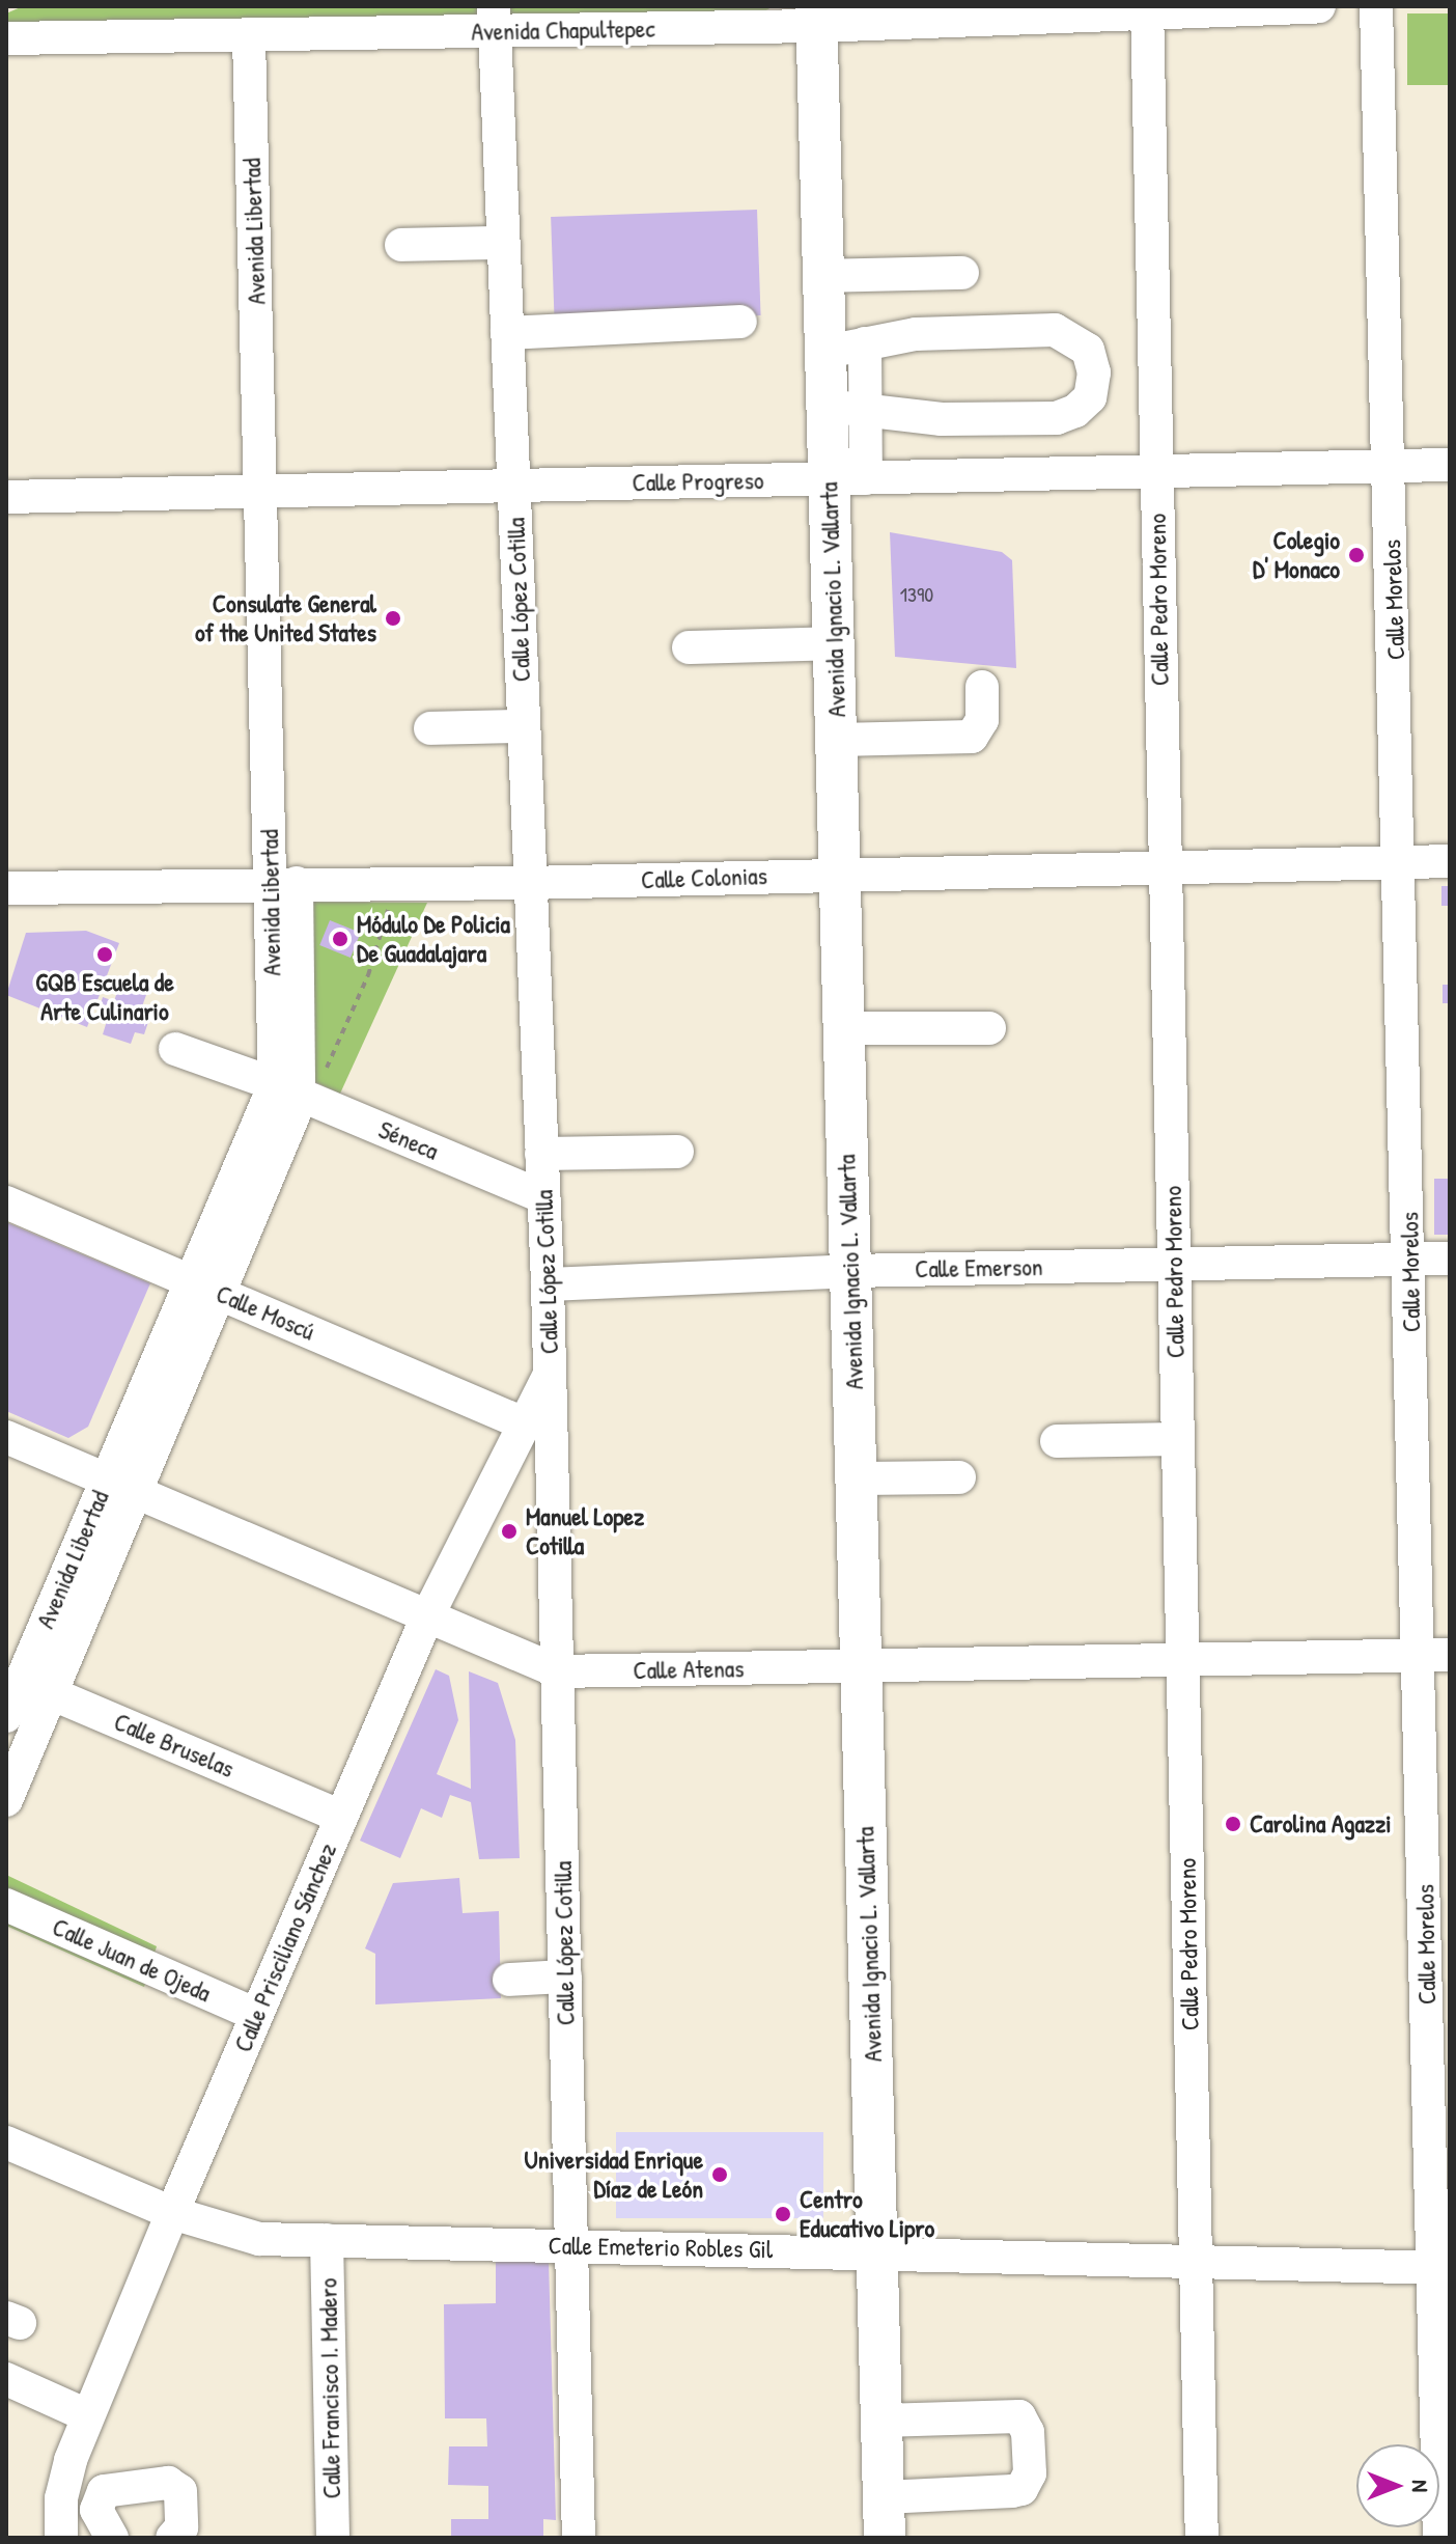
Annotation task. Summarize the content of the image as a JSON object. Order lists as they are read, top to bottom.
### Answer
{
  "streets": {
    "main road": ["Avenida Ignacio L. Vallarta"],
    "street": [
      "Avenida Chapultepec",
      "Avenida Libertad",
      "Calle Progreso",
      "Calle López Cotilla",
      "Calle Pedro Moreno",
      "Calle Morelos",
      "Calle Colonias",
      "Séneca",
      "Calle Emerson",
      "Calle Moscú",
      "Calle Atenas",
      "Calle Bruselas",
      "Calle Prisciliano Sánchez",
      "Calle Juan de Ojeda",
      "Calle Emeterio Robles Gil",
      "Calle Francisco I. Madero"
    ]
  },
  "crossings": [
    ["Avenida Chapultepec", "Avenida Libertad"],
    ["Avenida Chapultepec", "Calle López Cotilla"],
    ["Avenida Chapultepec", "Avenida Ignacio L. Vallarta"],
    ["Avenida Chapultepec", "Calle Pedro Moreno"],
    ["Avenida Libertad", "Calle Progreso"],
    ["Avenida Libertad", "Calle Colonias"],
    ["Avenida Libertad", "Séneca"],
    ["Avenida Libertad", "Calle Moscú"],
    ["Avenida Libertad", "Calle Atenas"],
    ["Avenida Libertad", "Calle Bruselas"],
    ["Calle Progreso", "Calle López Cotilla"],
    ["Calle Progreso", "Avenida Ignacio L. Vallarta"],
    ["Calle Progreso", "Calle Pedro Moreno"],
    ["Calle Progreso", "Calle Morelos"],
    ["Calle López Cotilla", "Calle Colonias"],
    ["Calle López Cotilla", "Séneca"],
    ["Calle López Cotilla", "Calle Emerson"],
    ["Calle López Cotilla", "Calle Atenas"],
    ["Calle López Cotilla", "Calle Prisciliano Sánchez"],
    ["Calle López Cotilla", "Calle Emeterio Robles Gil"],
    ["Avenida Ignacio L. Vallarta", "Calle Colonias"],
    ["Avenida Ignacio L. Vallarta", "Calle Emerson"],
    ["Avenida Ignacio L. Vallarta", "Calle Atenas"],
    ["Avenida Ignacio L. Vallarta", "Calle Emeterio Robles Gil"],
    ["Calle Pedro Moreno", "Calle Colonias"],
    ["Calle Pedro Moreno", "Calle Emerson"],
    ["Calle Pedro Moreno", "Calle Atenas"],
    ["Calle Pedro Moreno", "Calle Emeterio Robles Gil"],
    ["Calle Morelos", "Calle Colonias"],
    ["Calle Morelos", "Calle Emerson"],
    ["Calle Morelos", "Calle Atenas"],
    ["Calle Morelos", "Calle Emeterio Robles Gil"],
    ["Calle Moscú", "Calle Prisciliano Sánchez"],
    ["Calle Atenas", "Calle Prisciliano Sánchez"],
    ["Calle Bruselas", "Calle Prisciliano Sánchez"],
    ["Calle Prisciliano Sánchez", "Calle Juan de Ojeda"],
    ["Calle Prisciliano Sánchez", "Calle Emeterio Robles Gil"],
    ["Calle Emeterio Robles Gil", "Calle Francisco I. Madero"]
  ],
  "places": [
    "Colegio D' Monaco",
    "Consulate General of the United States",
    "Módulo De Policia De Guadalajara",
    "GQB Escuela de Arte Culinario",
    "Manuel Lopez Cotilla",
    "Carolina Agazzi",
    "Universidad Enrique Díaz de León",
    "Centro Educativo Lipro"
  ],
  "house_numbers": ["1390"],
  "north": "right"
}
